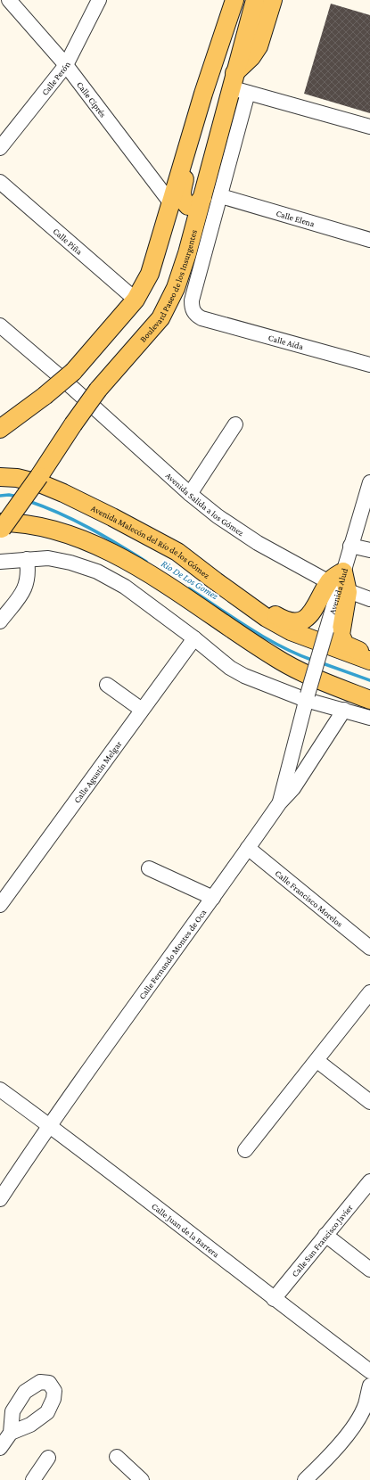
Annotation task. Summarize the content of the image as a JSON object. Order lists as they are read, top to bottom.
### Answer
{
  "streets": {
    "main road": ["Boulevard Paseo de los Insurgentes", "Avenida Malecón del Río de los Gómez"],
    "street": [
      "Calle Perón",
      "Calle Ciprés",
      "Calle Elena",
      "Calle Piña",
      "Calle Aída",
      "Avenida Salida a los Gómez",
      "Avenida Alud",
      "Calle Agustín Melgar",
      "Calle Francisco Morelos",
      "Calle Fernando Montes de Oca",
      "Calle Juan de la Barrera",
      "Calle San Francisco Javier"
    ]
  },
  "crossings": [
    ["Calle Perón", "Calle Ciprés"],
    ["Calle Elena", "Calle Aída"],
    ["Avenida Salida a los Gómez", "Avenida Alud"],
    ["Avenida Alud", "Calle Fernando Montes de Oca"],
    ["Calle Francisco Morelos", "Calle Fernando Montes de Oca"],
    ["Calle Fernando Montes de Oca", "Calle Juan de la Barrera"],
    ["Calle Juan de la Barrera", "Calle San Francisco Javier"]
  ],
  "water": ["Rio De Los Gomez"]
}
